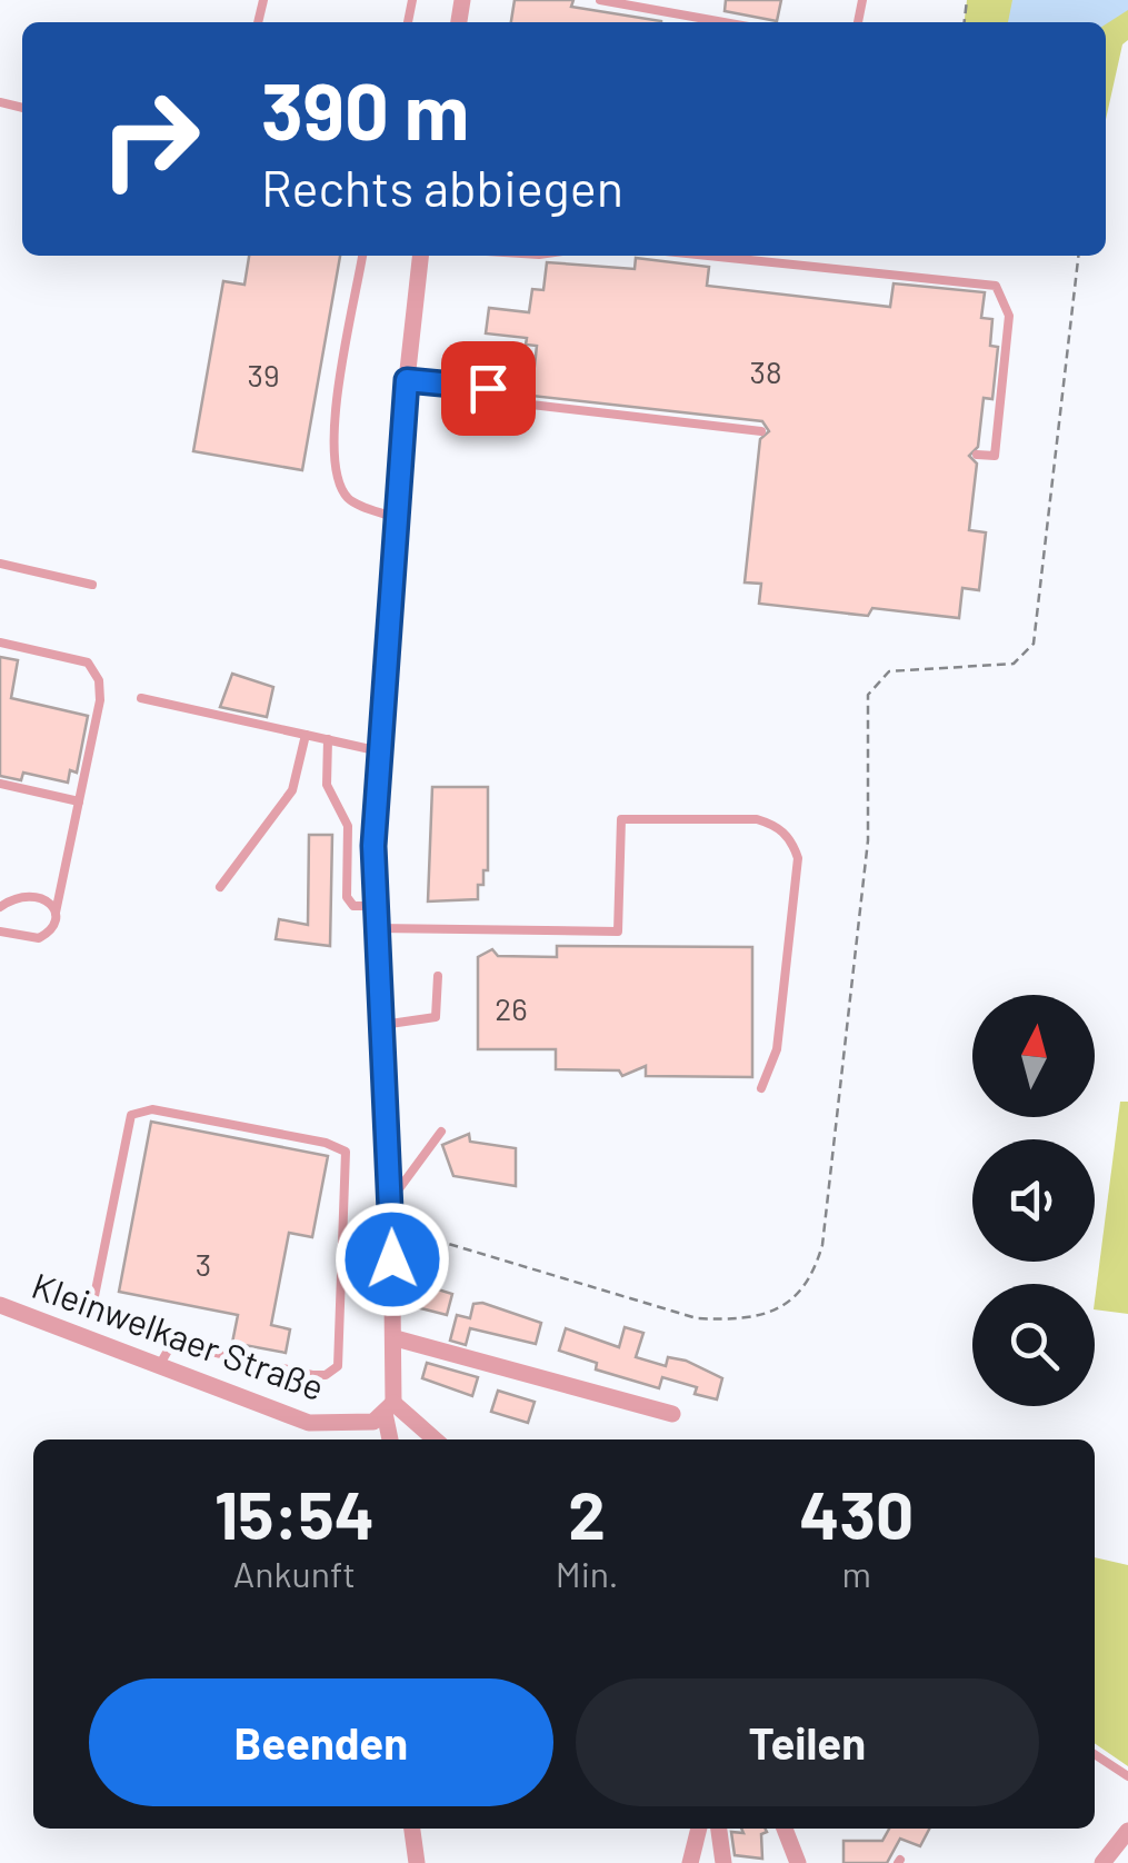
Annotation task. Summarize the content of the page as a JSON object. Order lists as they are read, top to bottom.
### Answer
{
  "streets": {
    "street": ["Kleinwelkaer Straße"]
  },
  "house_numbers": [
    "38",
    "39",
    "26",
    "3"
  ],
  "north": "top",
  "page": {
    "turn": ["390 m", "Rechts abbiegen"],
    "eta": [
      "15:54",
      "Ankunft",
      "2",
      "Min.",
      "430",
      "m"
    ],
    "buttons": ["Beenden", "Teilen"]
  }
}
